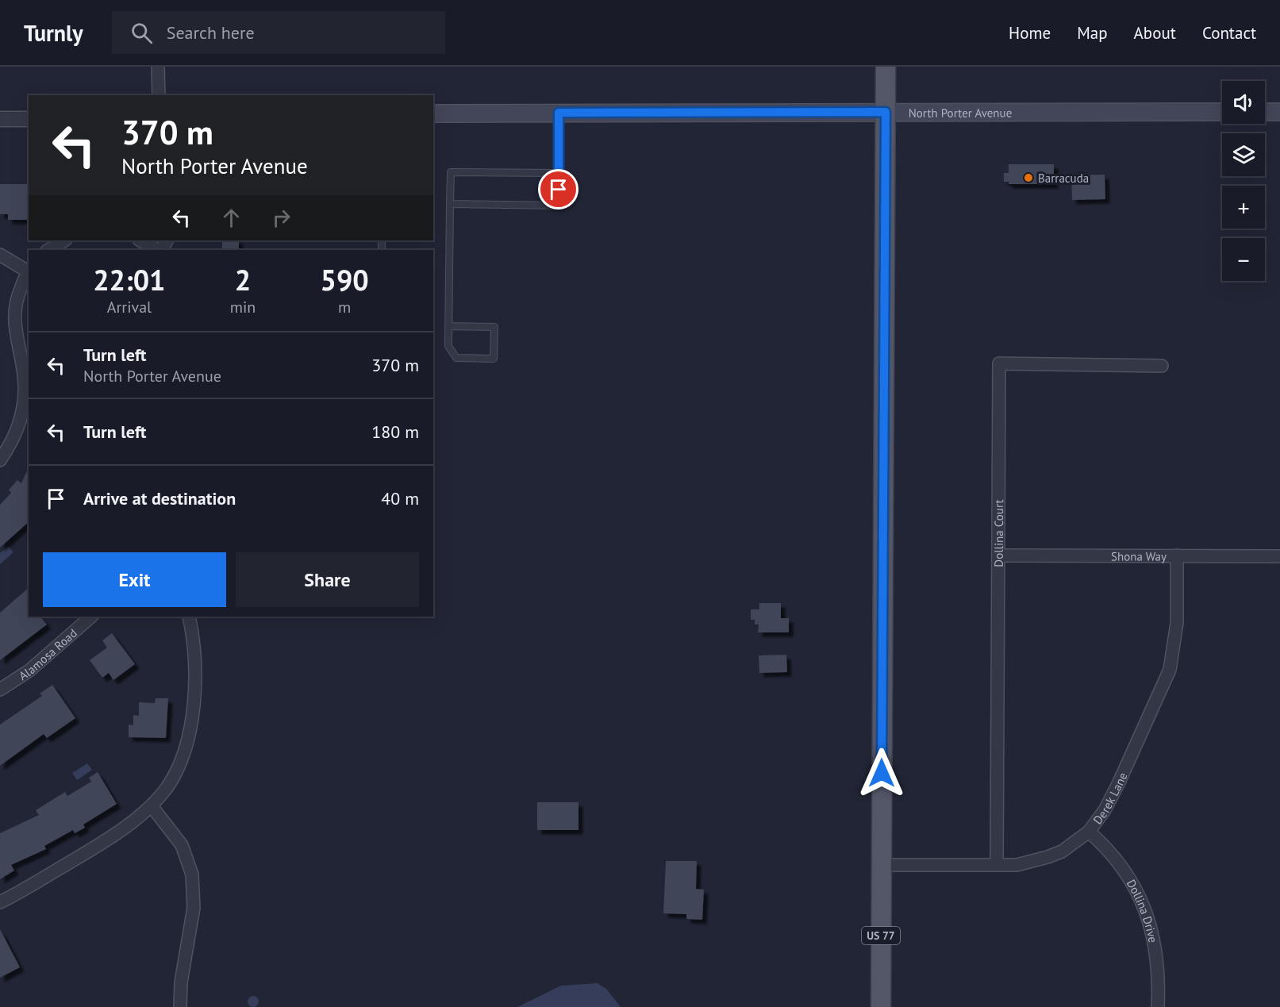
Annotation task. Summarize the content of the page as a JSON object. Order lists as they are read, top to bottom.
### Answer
{
  "streets": {
    "main road": ["North Porter Avenue", "US 77"],
    "street": [
      "Dollina Court",
      "Shona Way",
      "Alamosa Road",
      "Derek Lane",
      "Dollina Drive"
    ]
  },
  "crossings": [
    ["North Porter Avenue", "US 77"],
    ["Dollina Court", "Shona Way"],
    ["Dollina Court", "Derek Lane"],
    ["Shona Way", "Derek Lane"],
    ["Derek Lane", "Dollina Drive"],
    ["Derek Lane", "US 77"]
  ],
  "places": ["Barracuda"],
  "page": {
    "header": "Turnly",
    "search": "Search here",
    "nav": [
      "Home",
      "Map",
      "About",
      "Contact"
    ],
    "map_buttons": ["+", "−"],
    "turn": ["370 m", "North Porter Avenue"],
    "eta": [
      "22:01",
      "Arrival",
      "2",
      "min",
      "590",
      "m"
    ],
    "list": [
      {
        "name": "Turn left",
        "note": "North Porter Avenue",
        "value": "370 m"
      },
      {
        "name": "Turn left",
        "value": "180 m"
      },
      {
        "name": "Arrive at destination",
        "value": "40 m"
      }
    ],
    "buttons": ["Exit", "Share"]
  }
}
